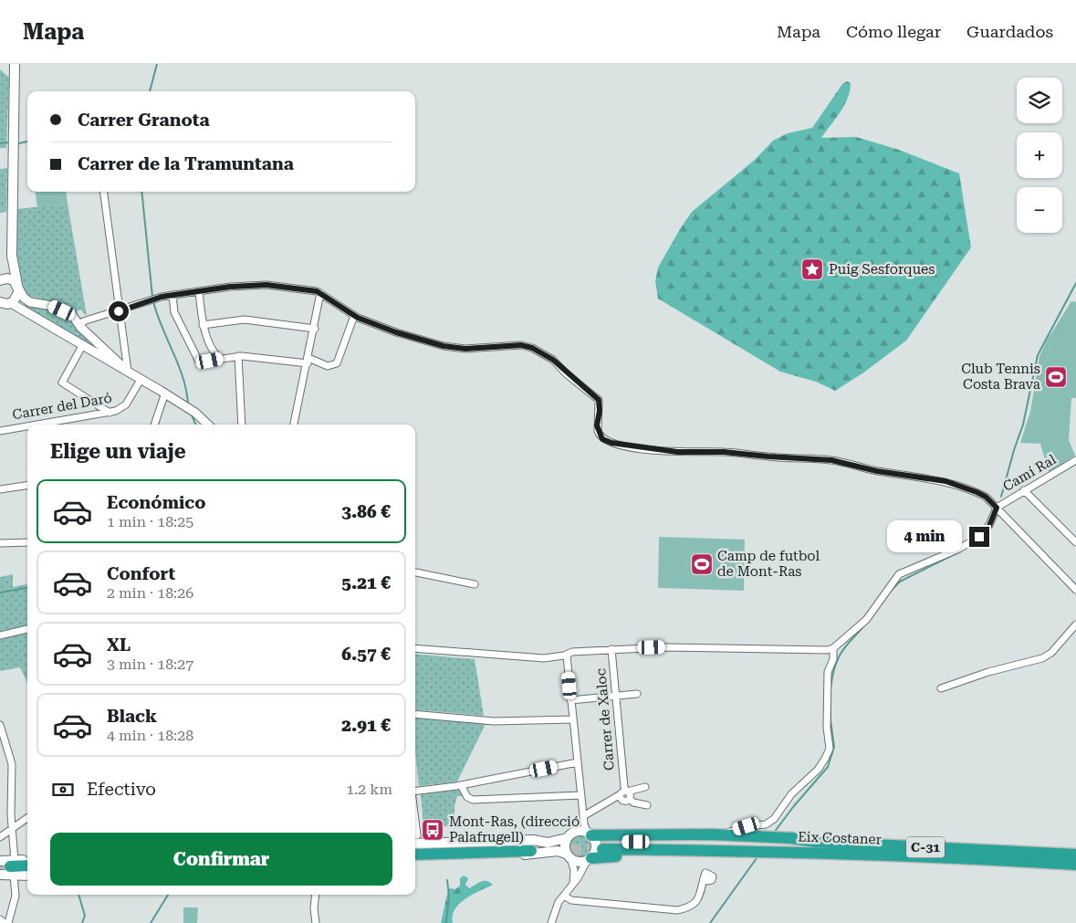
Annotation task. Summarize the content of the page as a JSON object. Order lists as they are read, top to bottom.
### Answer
{
  "streets": {
    "highway": ["Eix Costaner", "C-31"],
    "street": ["Carrer del Daró", "Camí Ral", "Carrer de Xaloc"]
  },
  "crossings": [
    ["Eix Costaner", "C-31"]
  ],
  "places": {
    "place": ["Puig Sesforques"],
    "sports": ["Club Tennis Costa Brava", "Camp de futbol de Mont-Ras"],
    "bus stop": ["Mont-Ras, (direcció Palafrugell)"]
  },
  "page": {
    "header": "Mapa",
    "nav": ["Mapa", "Cómo llegar", "Guardados"],
    "map_buttons": ["+", "−"],
    "banner": ["Carrer Granota", "Carrer de la Tramuntana"],
    "heading": "Elige un viaje",
    "list": [
      {
        "name": "Económico",
        "note": "1 min · 18:25",
        "value": "3.86 €"
      },
      {
        "name": "Confort",
        "note": "2 min · 18:26",
        "value": "5.21 €"
      },
      {
        "name": "XL",
        "note": "3 min · 18:27",
        "value": "6.57 €"
      },
      {
        "name": "Black",
        "note": "4 min · 18:28",
        "value": "2.91 €"
      }
    ],
    "bubble": "4 min",
    "pay": ["Efectivo", "1.2 km"],
    "buttons": "Confirmar"
  }
}
